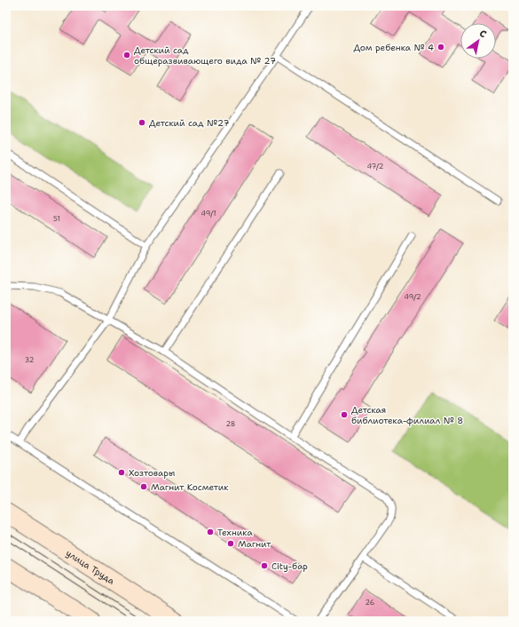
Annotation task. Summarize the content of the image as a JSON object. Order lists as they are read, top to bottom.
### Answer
{
  "streets": {
    "main road": ["улица Труда"]
  },
  "places": [
    "Дом ребенка № 4",
    "Детский сад общеразвивающего вида № 27",
    "Детский сад №27",
    "Детская библиотека-филиал № 8",
    "Хозтовары",
    "Магнит Косметик",
    "Техника",
    "Магнит",
    "City-бар"
  ],
  "house_numbers": [
    "47/2",
    "49/1",
    "51",
    "49/2",
    "32",
    "28",
    "26"
  ],
  "north": "top right"
}
